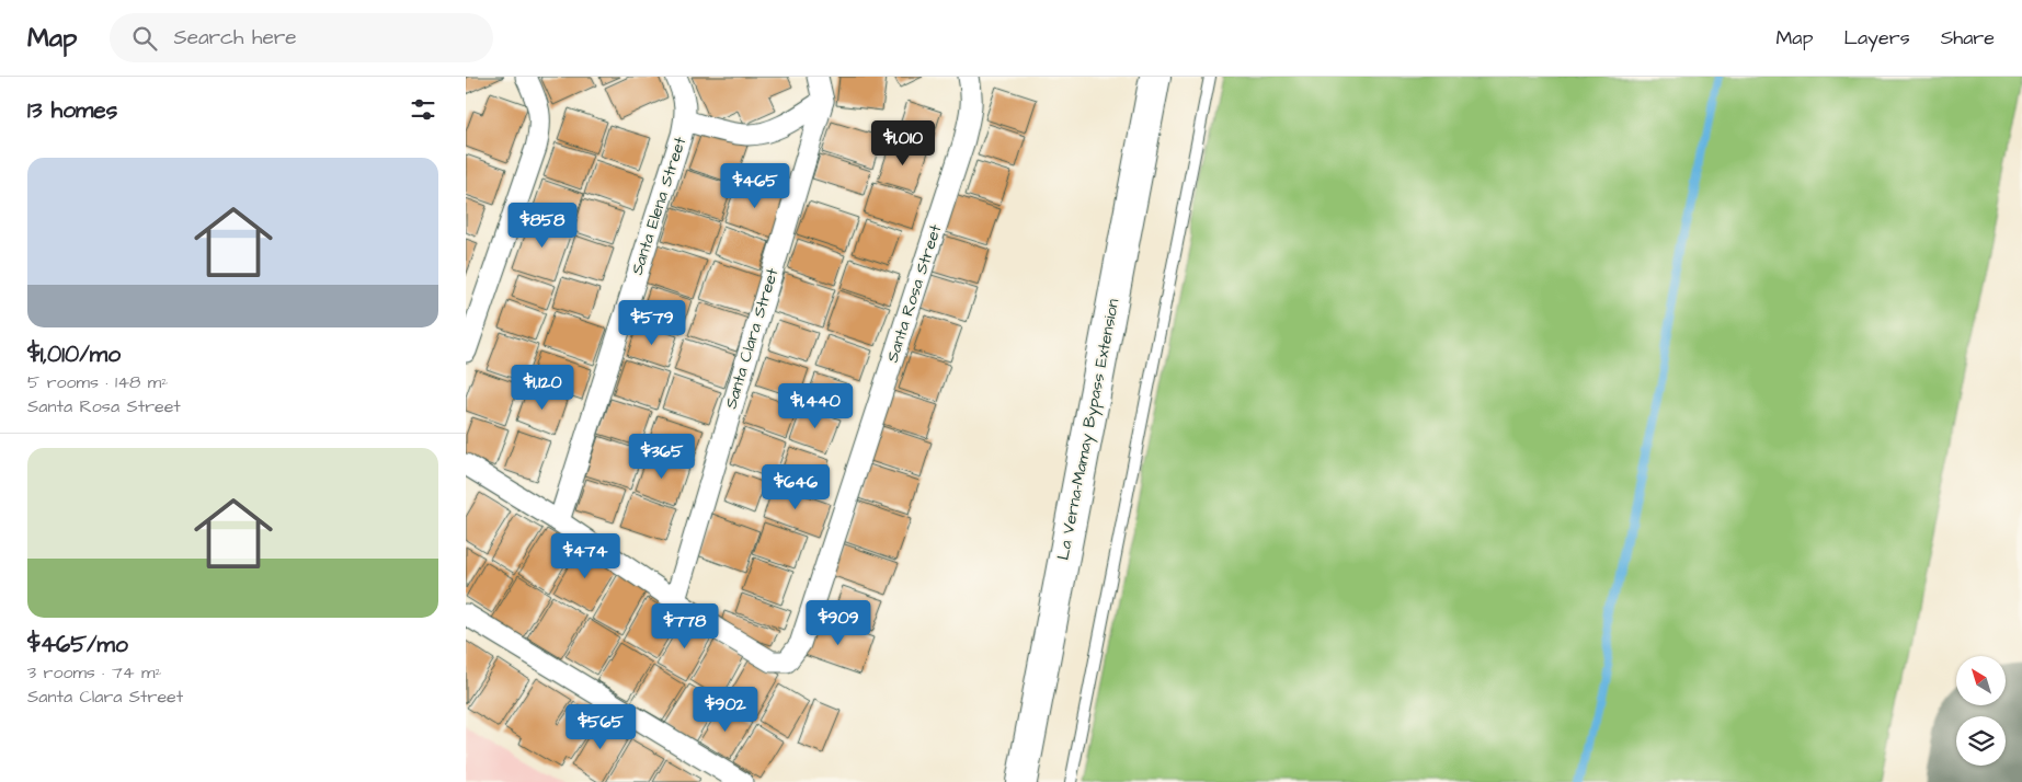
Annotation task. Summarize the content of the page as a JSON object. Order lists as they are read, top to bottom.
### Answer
{
  "streets": {
    "main road": ["La Verna-Mamay Bypass Extension"],
    "street": ["Santa Elena Street", "Santa Rosa Street", "Santa Clara Street"]
  },
  "crossings": [
    ["Santa Rosa Street", "Santa Clara Street"]
  ],
  "north": "top left",
  "page": {
    "header": "Map",
    "search": "Search here",
    "nav": ["Map", "Layers", "Share"],
    "heading": "13 homes",
    "price": [
      "$1,010",
      "$465",
      "$858",
      "$579",
      "$1,120",
      "$1,440",
      "$365",
      "$646",
      "$474",
      "$909",
      "$778",
      "$902",
      "$565"
    ],
    "list": [
      {
        "name": "$1,010/mo",
        "note": "5 rooms · 148 m² · Santa Rosa Street"
      },
      {
        "name": "$465/mo",
        "note": "3 rooms · 74 m² · Santa Clara Street"
      }
    ]
  }
}
